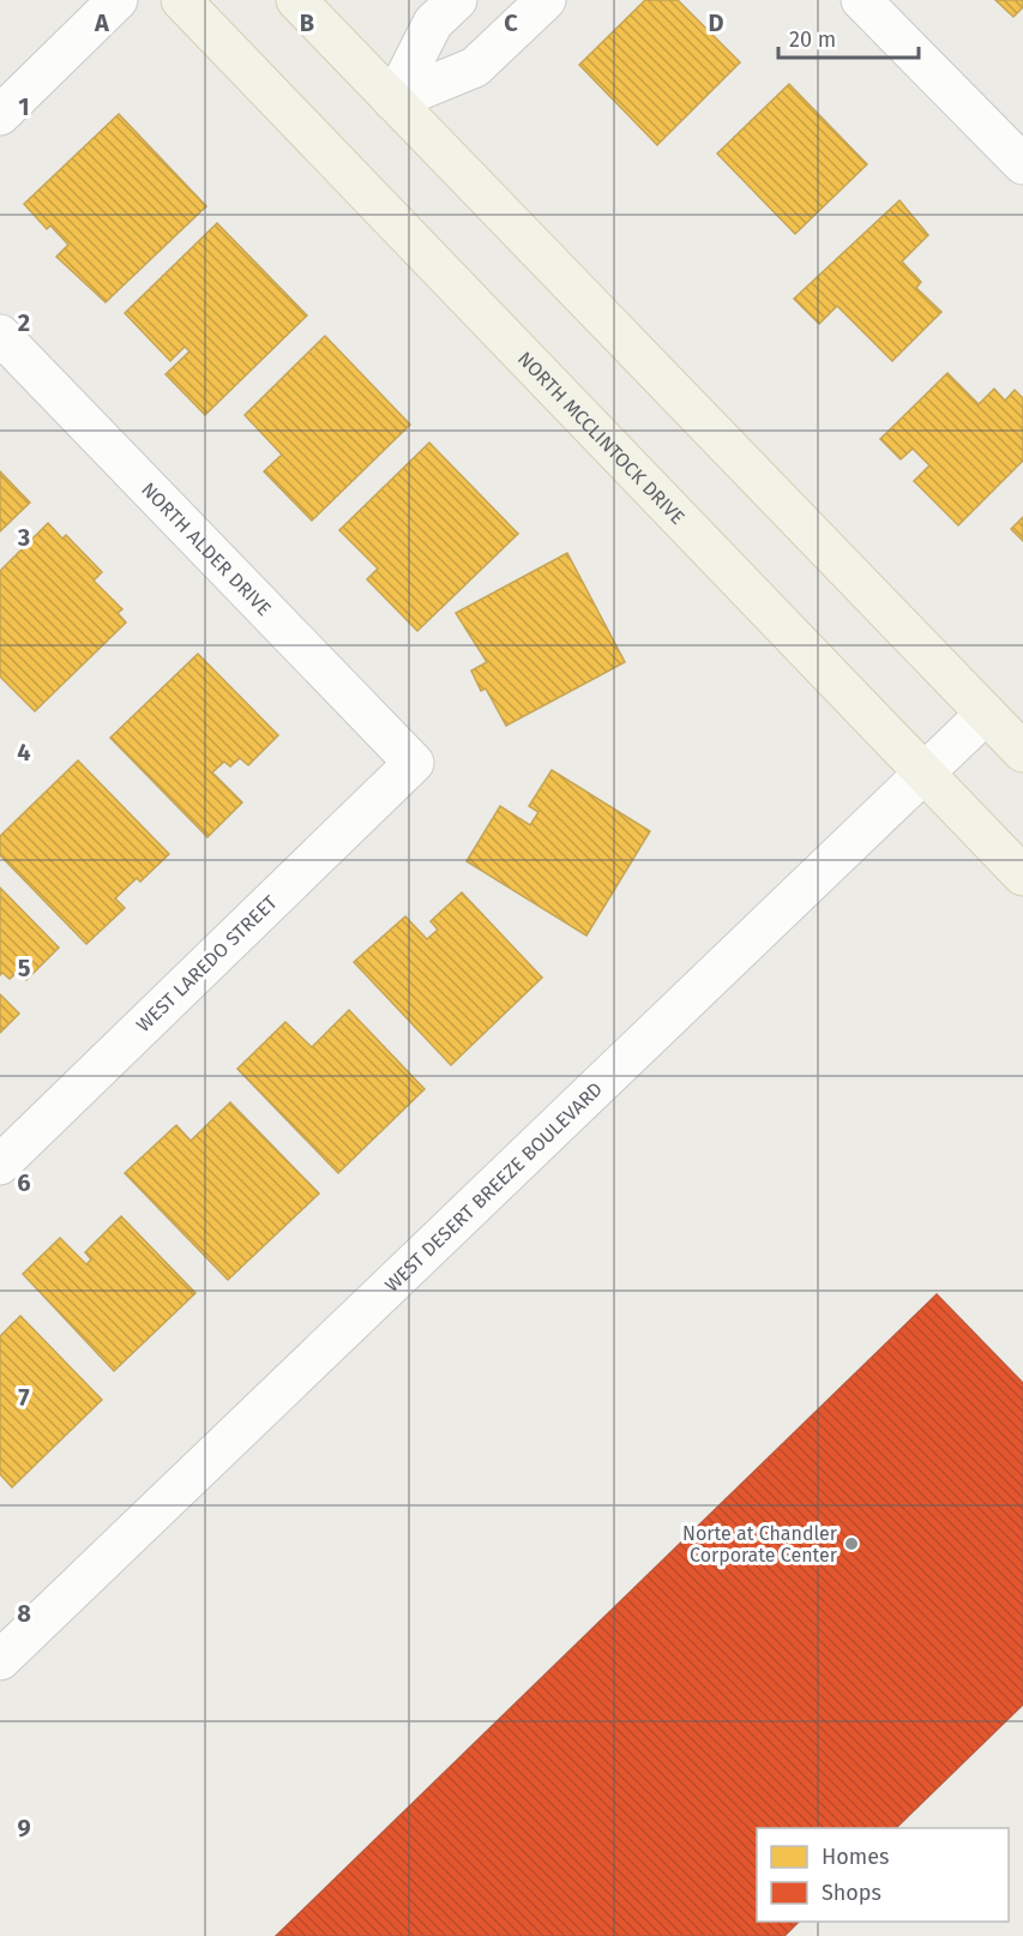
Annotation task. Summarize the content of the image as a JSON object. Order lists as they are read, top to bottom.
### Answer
{
  "streets": {
    "main road": ["NORTH MCCLINTOCK DRIVE"],
    "street": ["NORTH ALDER DRIVE", "WEST LAREDO STREET", "WEST DESERT BREEZE BOULEVARD"]
  },
  "crossings": [
    ["NORTH MCCLINTOCK DRIVE", "WEST DESERT BREEZE BOULEVARD"],
    ["NORTH ALDER DRIVE", "WEST LAREDO STREET"]
  ],
  "places": ["Norte at Chandler Corporate Center"],
  "legend": ["Homes", "Shops"],
  "scale_bar": "20 m",
  "grid": {
    "columns": [
      "A",
      "B",
      "C",
      "D"
    ],
    "rows": [
      "1",
      "2",
      "3",
      "4",
      "5",
      "6",
      "7",
      "8",
      "9"
    ]
  }
}
